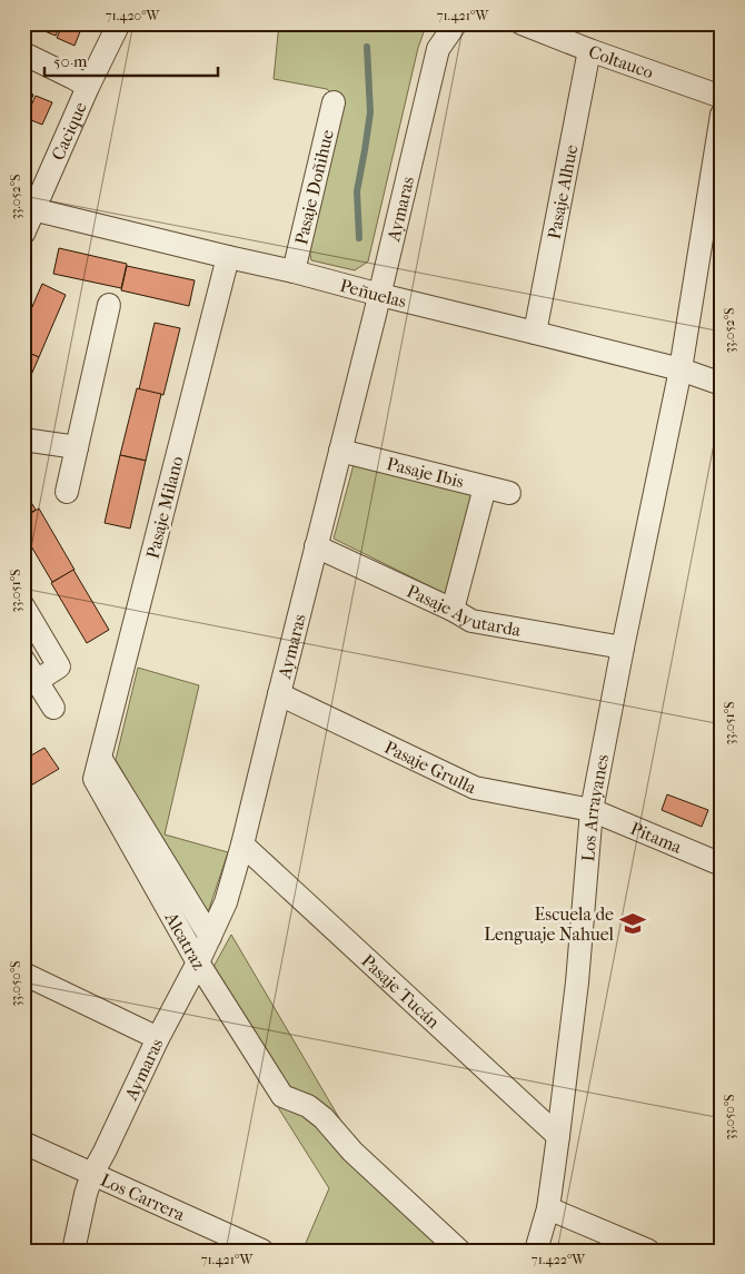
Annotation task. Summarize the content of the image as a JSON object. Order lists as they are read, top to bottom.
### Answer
{
  "streets": {
    "street": [
      "Coltauco",
      "Cacique",
      "Pasaje Doñihue",
      "Pasaje Alhue",
      "Aymaras",
      "Peñuelas",
      "Pasaje Ibis",
      "Pasaje Milano",
      "Pasaje Ayutarda",
      "Pasaje Grulla",
      "Los Arrayanes",
      "Pitama",
      "Alcatraz",
      "Pasaje Tucán",
      "Los Carrera"
    ]
  },
  "crossings": [
    ["Coltauco", "Pasaje Alhue"],
    ["Cacique", "Peñuelas"],
    ["Pasaje Doñihue", "Peñuelas"],
    ["Pasaje Alhue", "Peñuelas"],
    ["Aymaras", "Peñuelas"],
    ["Aymaras", "Pasaje Ibis"],
    ["Aymaras", "Pasaje Ayutarda"],
    ["Aymaras", "Pasaje Grulla"],
    ["Aymaras", "Alcatraz"],
    ["Aymaras", "Pasaje Tucán"],
    ["Aymaras", "Los Carrera"],
    ["Peñuelas", "Pasaje Milano"],
    ["Peñuelas", "Los Arrayanes"],
    ["Pasaje Milano", "Alcatraz"],
    ["Pasaje Ayutarda", "Los Arrayanes"],
    ["Pasaje Grulla", "Los Arrayanes"],
    ["Pasaje Grulla", "Pitama"],
    ["Los Arrayanes", "Pitama"],
    ["Los Arrayanes", "Pasaje Tucán"]
  ],
  "places": {
    "school or university": ["Escuela de Lenguaje Nahuel"]
  },
  "scale_bar": "50 m",
  "coordinates": [
    "71.420°W",
    "71.421°W",
    "33.052°S",
    "33.051°S",
    "33.050°S",
    "71.422°W"
  ]
}
